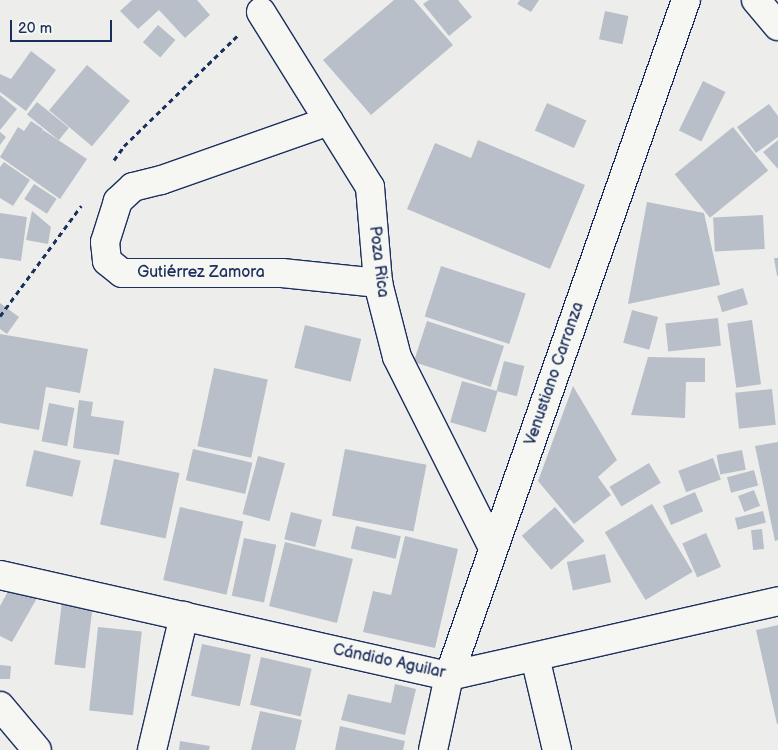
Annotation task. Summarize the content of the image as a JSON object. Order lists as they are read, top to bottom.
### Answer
{
  "streets": {
    "street": [
      "Poza Rica",
      "Gutiérrez Zamora",
      "Venustiano Carranza",
      "Cándido Aguilar"
    ]
  },
  "crossings": [
    ["Poza Rica", "Gutiérrez Zamora"],
    ["Poza Rica", "Venustiano Carranza"],
    ["Venustiano Carranza", "Cándido Aguilar"]
  ],
  "scale_bar": "20 m"
}
